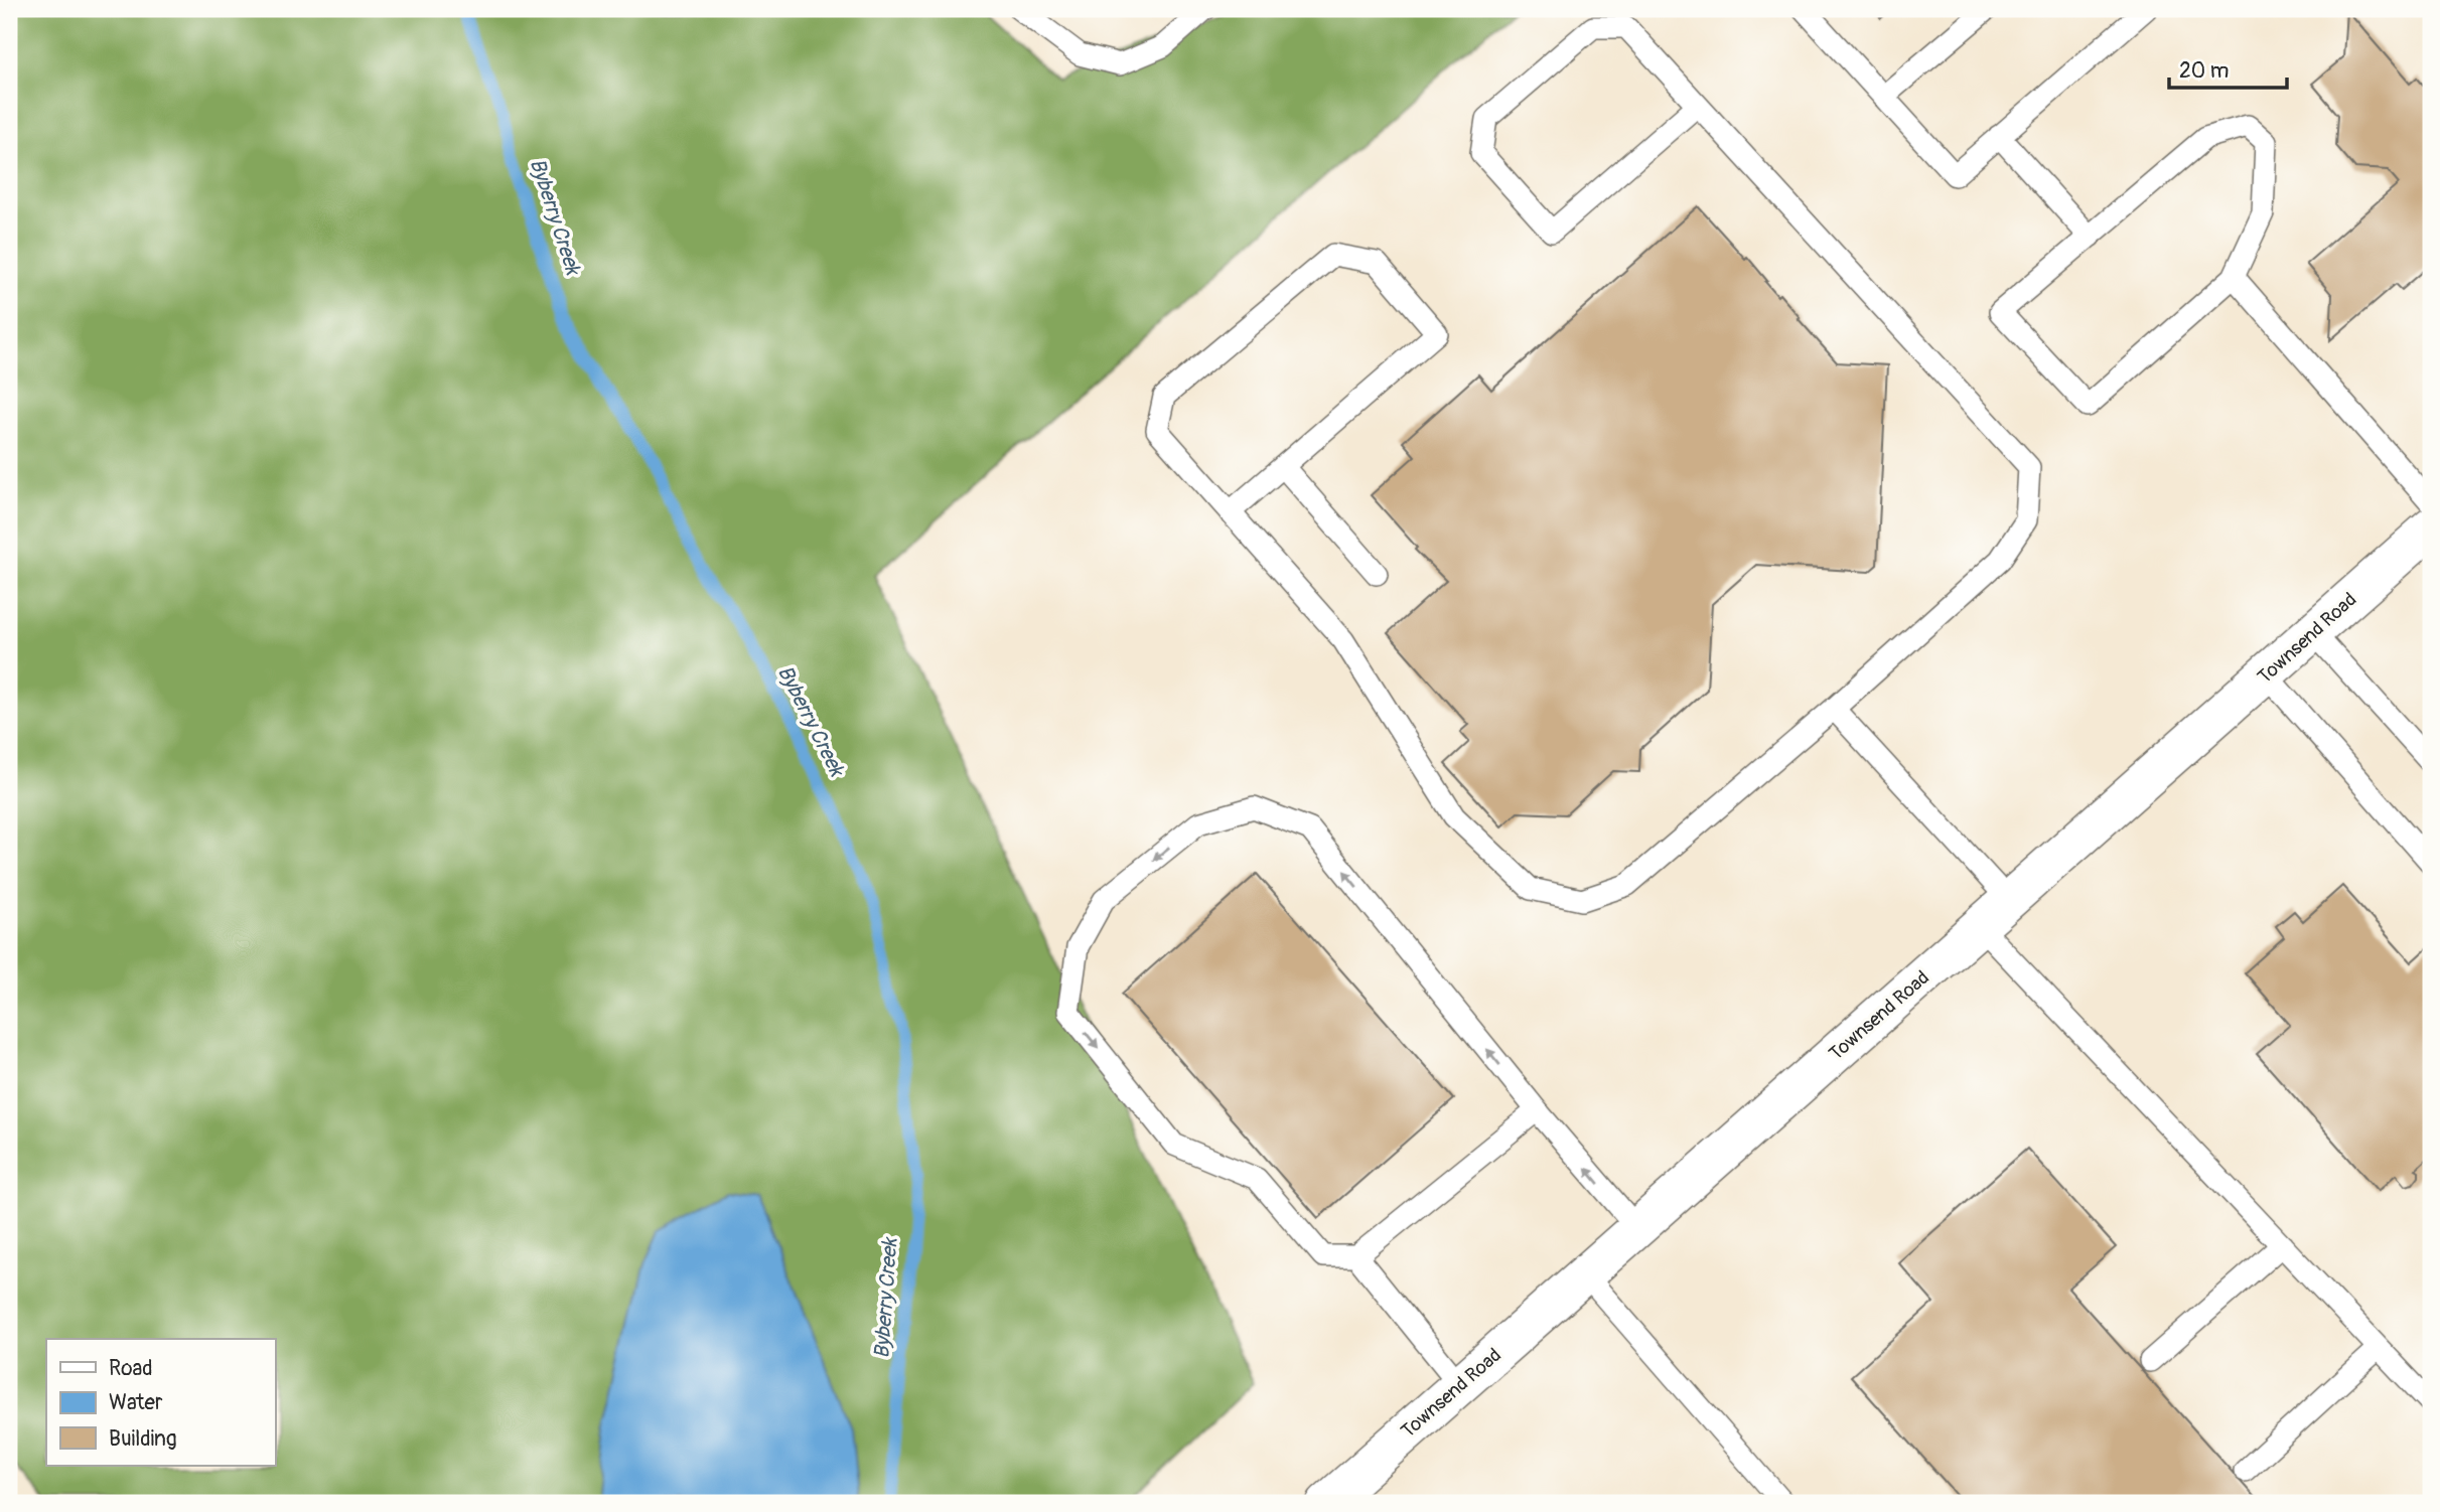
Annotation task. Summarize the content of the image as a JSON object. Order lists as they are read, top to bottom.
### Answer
{
  "streets": {
    "street": ["Townsend Road"]
  },
  "water": ["Byberry Creek"],
  "legend": ["Road", "Water", "Building"],
  "scale_bar": "20 m"
}
